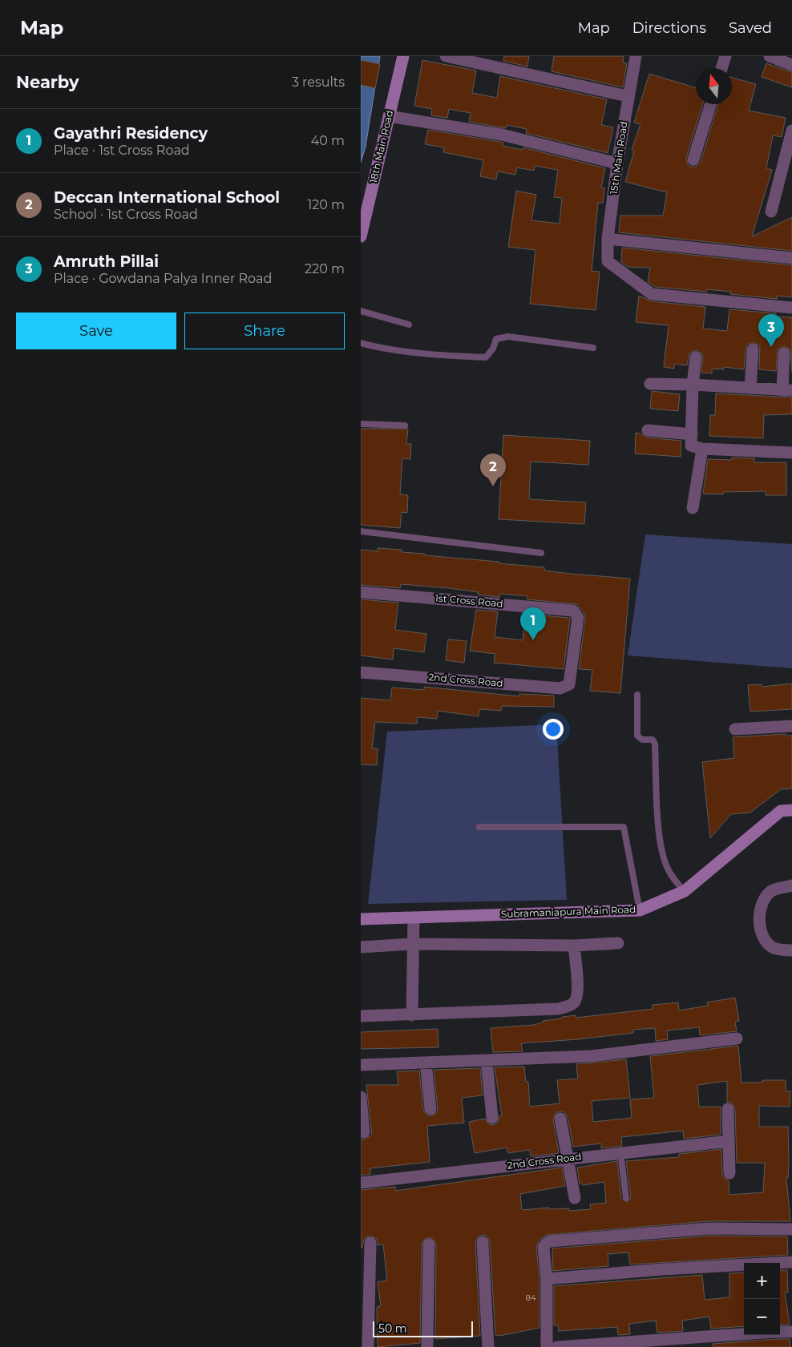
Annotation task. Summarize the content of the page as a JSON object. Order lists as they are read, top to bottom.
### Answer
{
  "streets": {
    "main road": ["18th Main Road", "Subramaniapura Main Road"],
    "street": ["15th Main Road", "1st Cross Road", "2nd Cross Road"]
  },
  "crossings": [
    ["1st Cross Road", "2nd Cross Road"]
  ],
  "house_numbers": ["84"],
  "scale_bar": "50 m",
  "north": "top",
  "page": {
    "header": "Map",
    "nav": ["Map", "Directions", "Saved"],
    "heading": ["Nearby", "3 results"],
    "list": [
      {
        "mark": "1",
        "name": "Gayathri Residency",
        "note": "Place · 1st Cross Road",
        "value": "40 m"
      },
      {
        "mark": "2",
        "name": "Deccan International School",
        "note": "School · 1st Cross Road",
        "value": "120 m"
      },
      {
        "mark": "3",
        "name": "Amruth Pillai",
        "note": "Place · Gowdana Palya Inner Road",
        "value": "220 m"
      }
    ],
    "buttons": ["Save", "Share"],
    "pins": ["3", "2", "1"],
    "map_buttons": ["+", "−"],
    "scale": "50 m"
  }
}
